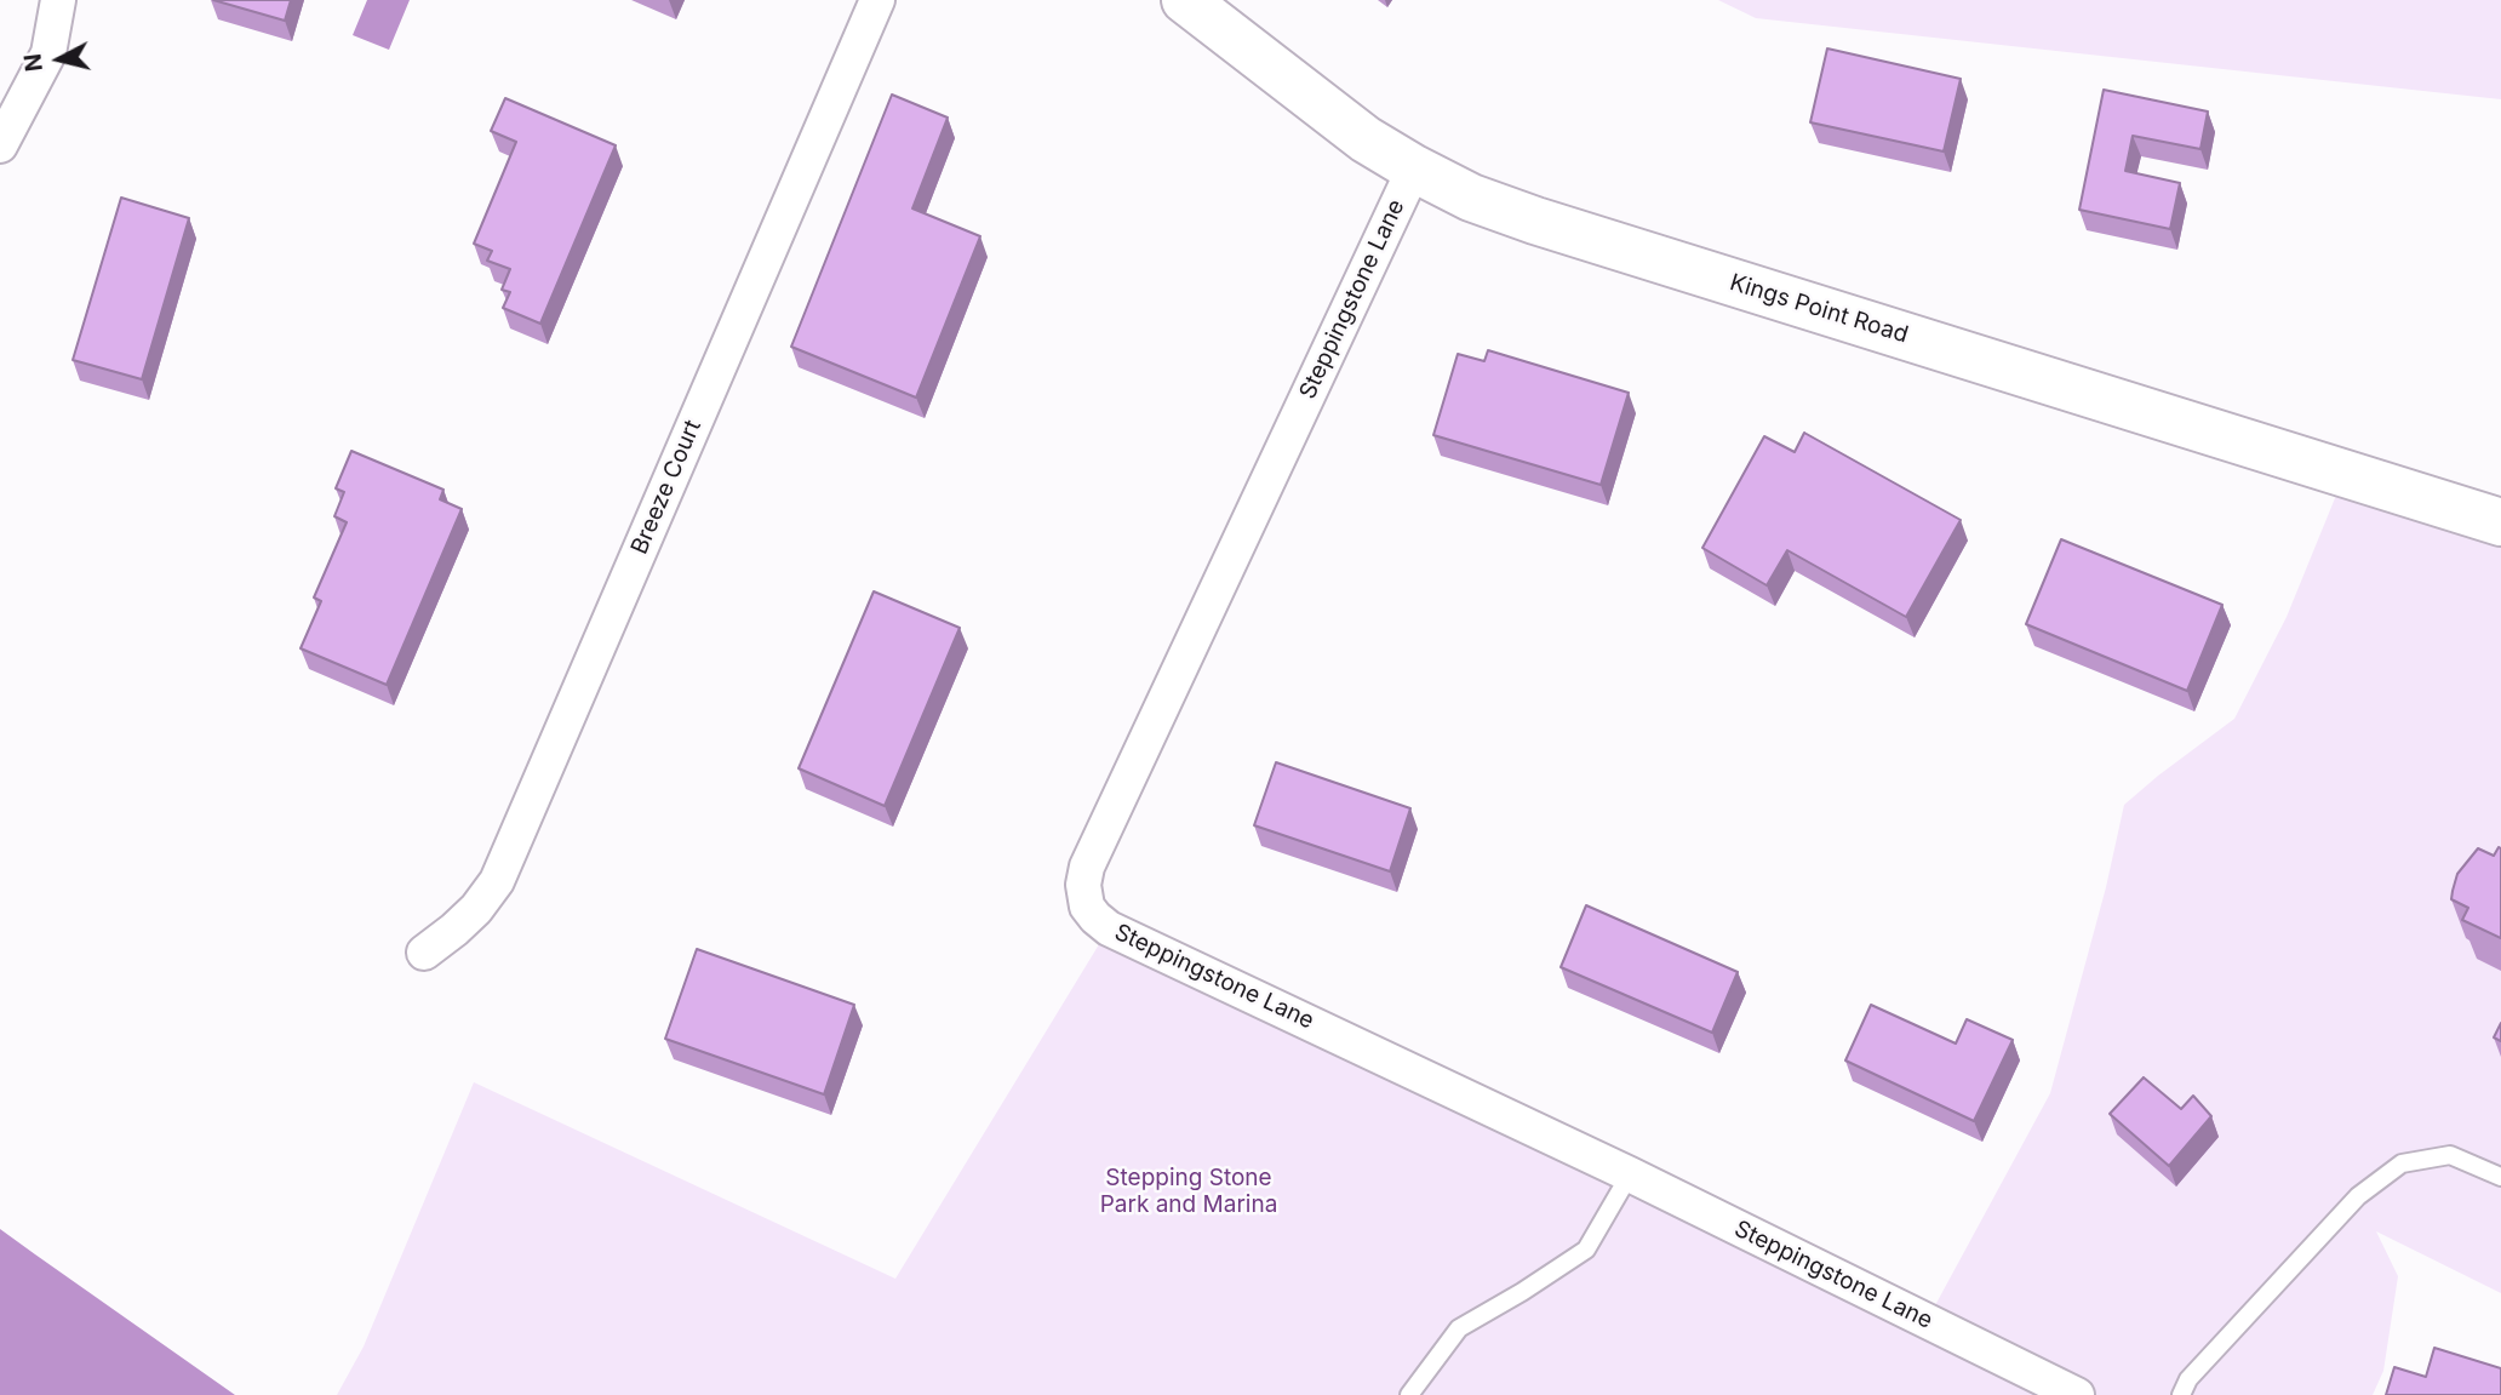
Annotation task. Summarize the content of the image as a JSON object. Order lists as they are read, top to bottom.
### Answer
{
  "streets": {
    "main road": ["Kings Point Road"],
    "street": ["Steppingstone Lane", "Breeze Court"]
  },
  "crossings": [
    ["Steppingstone Lane", "Kings Point Road"]
  ],
  "parks": ["Stepping Stone Park and Marina"],
  "north": "left"
}
